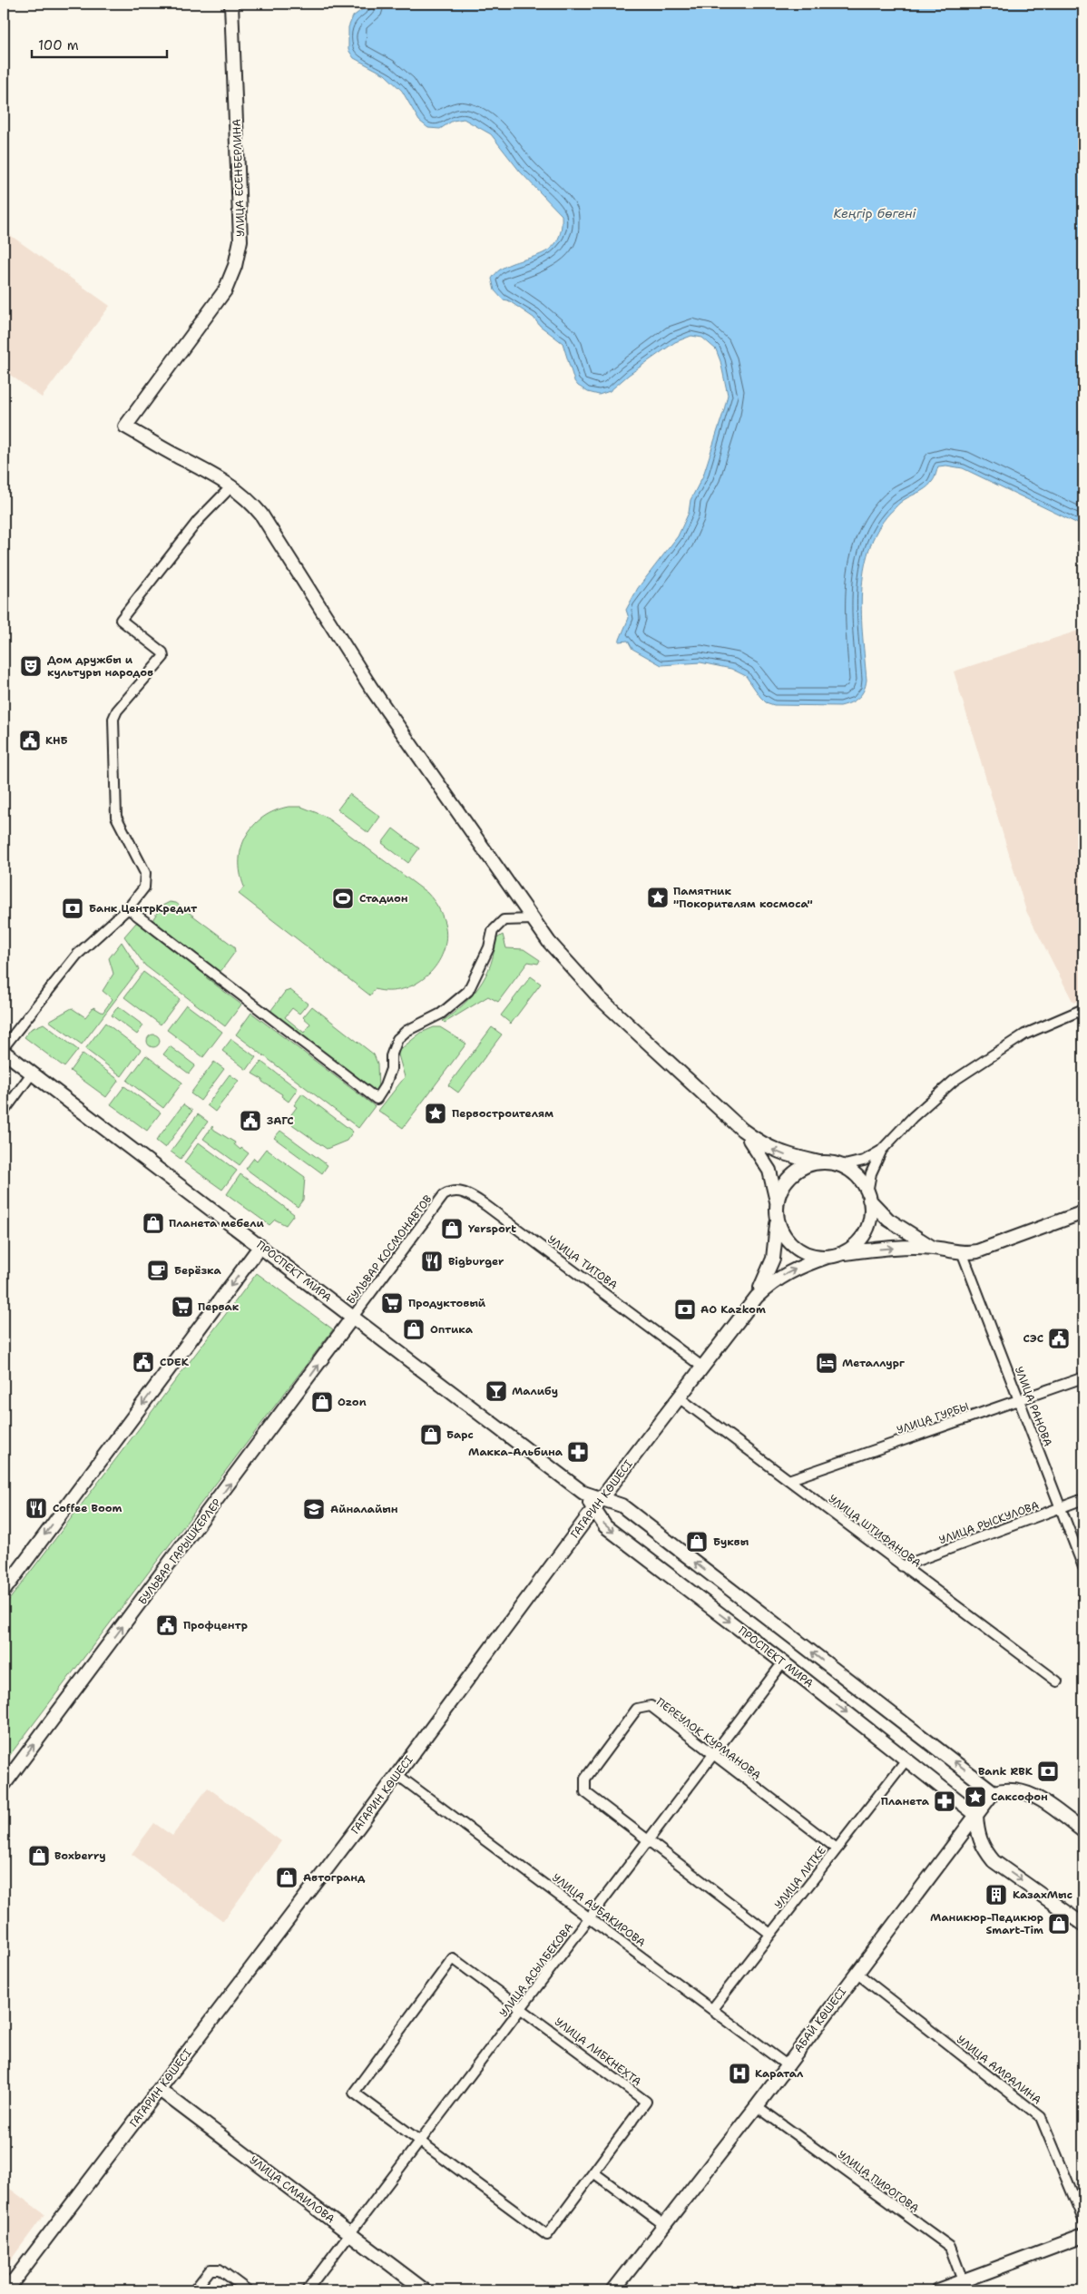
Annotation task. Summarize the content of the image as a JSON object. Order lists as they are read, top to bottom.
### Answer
{
  "streets": {
    "street": [
      "УЛИЦА ЕСЕНБЕРЛИНА",
      "БУЛЬВАР КОСМОНАВТОВ",
      "УЛИЦА ТИТОВА",
      "ПРОСПЕКТ МИРА",
      "УЛИЦА РАНОВА",
      "УЛИЦА ГУРБЫ",
      "ГАГАРИН КӨШЕСІ",
      "УЛИЦА РЫСКУЛОВА",
      "УЛИЦА ШТИФАНОВА",
      "БУЛЬВАР ГАРЫШКЕРЛЕР",
      "ПЕРЕУЛОК КУРМАНОВА",
      "УЛИЦА ЛИТКЕ",
      "УЛИЦА АУБАКИРОВА",
      "УЛИЦА АСЫЛБЕКОВА",
      "АБАЙ КӨШЕСІ",
      "УЛИЦА ЛИБКНЕХТА",
      "УЛИЦА АМРАЛИНА",
      "УЛИЦА ПИРОГОВА",
      "УЛИЦА СМАИЛОВА"
    ]
  },
  "crossings": [
    ["БУЛЬВАР КОСМОНАВТОВ", "УЛИЦА ТИТОВА"],
    ["БУЛЬВАР КОСМОНАВТОВ", "ПРОСПЕКТ МИРА"],
    ["БУЛЬВАР КОСМОНАВТОВ", "БУЛЬВАР ГАРЫШКЕРЛЕР"],
    ["УЛИЦА ТИТОВА", "ГАГАРИН КӨШЕСІ"],
    ["ПРОСПЕКТ МИРА", "ГАГАРИН КӨШЕСІ"],
    ["ПРОСПЕКТ МИРА", "БУЛЬВАР ГАРЫШКЕРЛЕР"],
    ["ПРОСПЕКТ МИРА", "УЛИЦА ЛИТКЕ"],
    ["ПРОСПЕКТ МИРА", "УЛИЦА АСЫЛБЕКОВА"],
    ["ПРОСПЕКТ МИРА", "АБАЙ КӨШЕСІ"],
    ["УЛИЦА РАНОВА", "УЛИЦА ГУРБЫ"],
    ["УЛИЦА РАНОВА", "УЛИЦА РЫСКУЛОВА"],
    ["УЛИЦА ГУРБЫ", "УЛИЦА ШТИФАНОВА"],
    ["ГАГАРИН КӨШЕСІ", "УЛИЦА ШТИФАНОВА"],
    ["ГАГАРИН КӨШЕСІ", "УЛИЦА АУБАКИРОВА"],
    ["ГАГАРИН КӨШЕСІ", "УЛИЦА СМАИЛОВА"],
    ["УЛИЦА РЫСКУЛОВА", "УЛИЦА ШТИФАНОВА"],
    ["ПЕРЕУЛОК КУРМАНОВА", "УЛИЦА ЛИТКЕ"],
    ["ПЕРЕУЛОК КУРМАНОВА", "УЛИЦА АСЫЛБЕКОВА"],
    ["УЛИЦА ЛИТКЕ", "УЛИЦА АУБАКИРОВА"],
    ["УЛИЦА АУБАКИРОВА", "УЛИЦА АСЫЛБЕКОВА"],
    ["УЛИЦА АУБАКИРОВА", "АБАЙ КӨШЕСІ"],
    ["УЛИЦА АСЫЛБЕКОВА", "УЛИЦА ЛИБКНЕХТА"],
    ["УЛИЦА АСЫЛБЕКОВА", "УЛИЦА СМАИЛОВА"],
    ["АБАЙ КӨШЕСІ", "УЛИЦА АМРАЛИНА"],
    ["АБАЙ КӨШЕСІ", "УЛИЦА ПИРОГОВА"]
  ],
  "one_way": ["БУЛЬВАР ГАРЫШКЕРЛЕР"],
  "water": ["Кеңгір бөгені"],
  "places": {
    "theatre": ["Дом дружбы и культуры народов"],
    "public building": [
      "КНБ",
      "ЗАГС",
      "СЭС",
      "CDEK",
      "Профцентр"
    ],
    "place": ["Памятник \"Покорителям космоса\"", "Первостроителям", "Саксофон"],
    "sports": ["Стадион"],
    "bank": ["Банк ЦентрКредит", "AO Kazkom", "Bank RBK"],
    "shop": [
      "Планета мебели",
      "Yersport",
      "Оптика",
      "Ozon",
      "Барс",
      "Буквы",
      "Boxberry",
      "Автогранд",
      "Маникюр-Педикюр Smart-Tim"
    ],
    "restaurant": ["Bigburger", "Coffee Boom"],
    "cafe": ["Берёзка"],
    "supermarket": ["Продуктовый", "Первак"],
    "hotel": ["Металлург"],
    "bar": ["Малибу"],
    "pharmacy": ["Макка-Альбина", "Планета"],
    "school or university": ["Айналайын"],
    "building": ["КазахМыс"],
    "hospital": ["Каратал"]
  },
  "scale_bar": "100 m"
}
